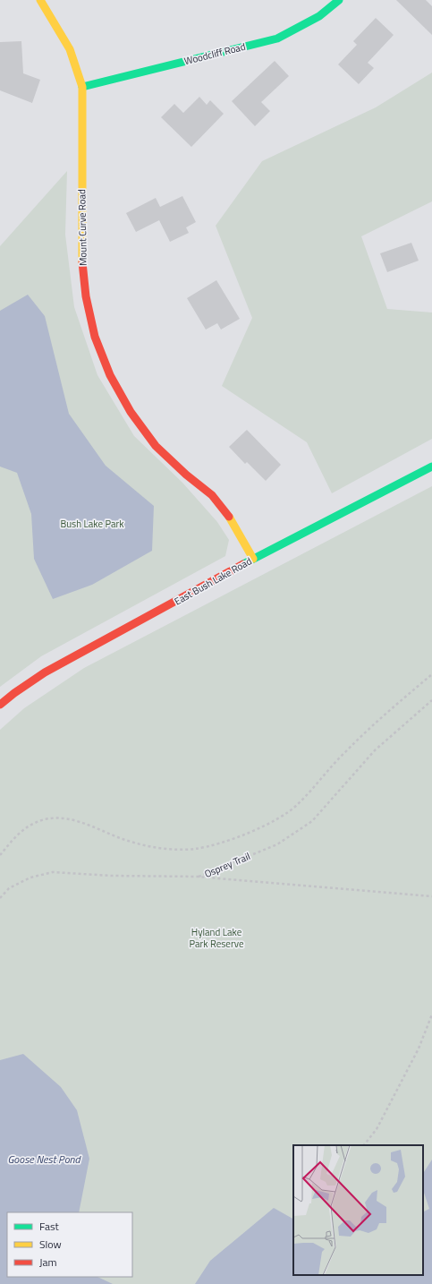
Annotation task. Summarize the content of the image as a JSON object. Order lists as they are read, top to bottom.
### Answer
{
  "streets": {
    "street": ["Woodcliff Road", "Mount Curve Road", "East Bush Lake Road"],
    "path": ["Osprey Trail"]
  },
  "crossings": [
    ["Woodcliff Road", "Mount Curve Road"],
    ["Mount Curve Road", "East Bush Lake Road"]
  ],
  "water": ["Goose Nest Pond"],
  "parks": ["Bush Lake Park", "Hyland Lake Park Reserve"],
  "legend": ["Fast", "Slow", "Jam"]
}
